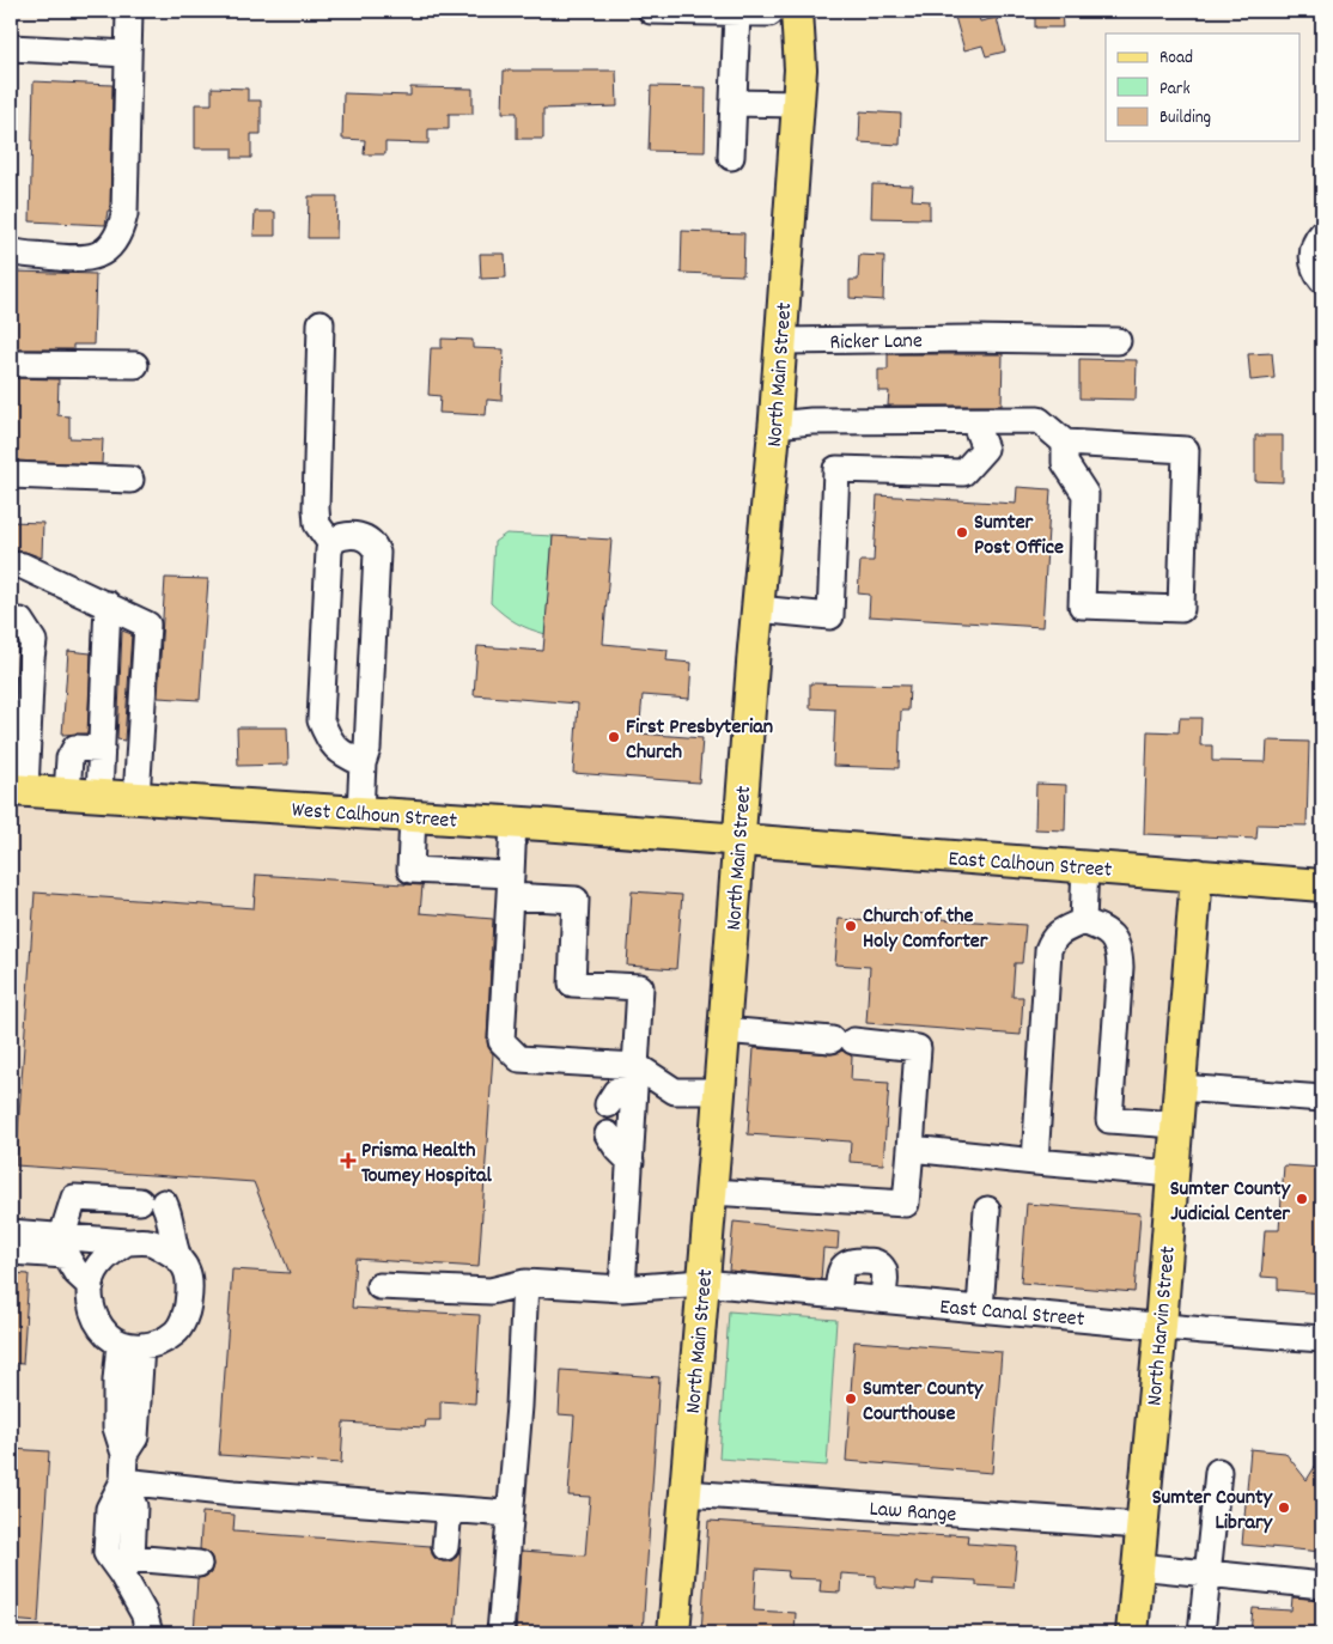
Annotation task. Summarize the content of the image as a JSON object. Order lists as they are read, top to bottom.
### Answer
{
  "streets": {
    "main road": [
      "North Main Street",
      "West Calhoun Street",
      "East Calhoun Street",
      "North Harvin Street"
    ],
    "street": ["Ricker Lane", "East Canal Street", "Law Range"]
  },
  "crossings": [
    ["Ricker Lane", "North Main Street"],
    ["North Main Street", "West Calhoun Street"],
    ["North Main Street", "East Calhoun Street"],
    ["North Main Street", "East Canal Street"],
    ["North Main Street", "Law Range"],
    ["West Calhoun Street", "East Calhoun Street"],
    ["East Calhoun Street", "North Harvin Street"],
    ["East Canal Street", "North Harvin Street"],
    ["North Harvin Street", "Law Range"]
  ],
  "places": {
    "other": [
      "Sumter Post Office",
      "First Presbyterian Church",
      "Church of the Holy Comforter",
      "Sumter County Judicial Center",
      "Sumter County Courthouse",
      "Sumter County Library"
    ],
    "health": ["Prisma Health Toumey Hospital"]
  },
  "legend": ["Road", "Park", "Building"]
}
